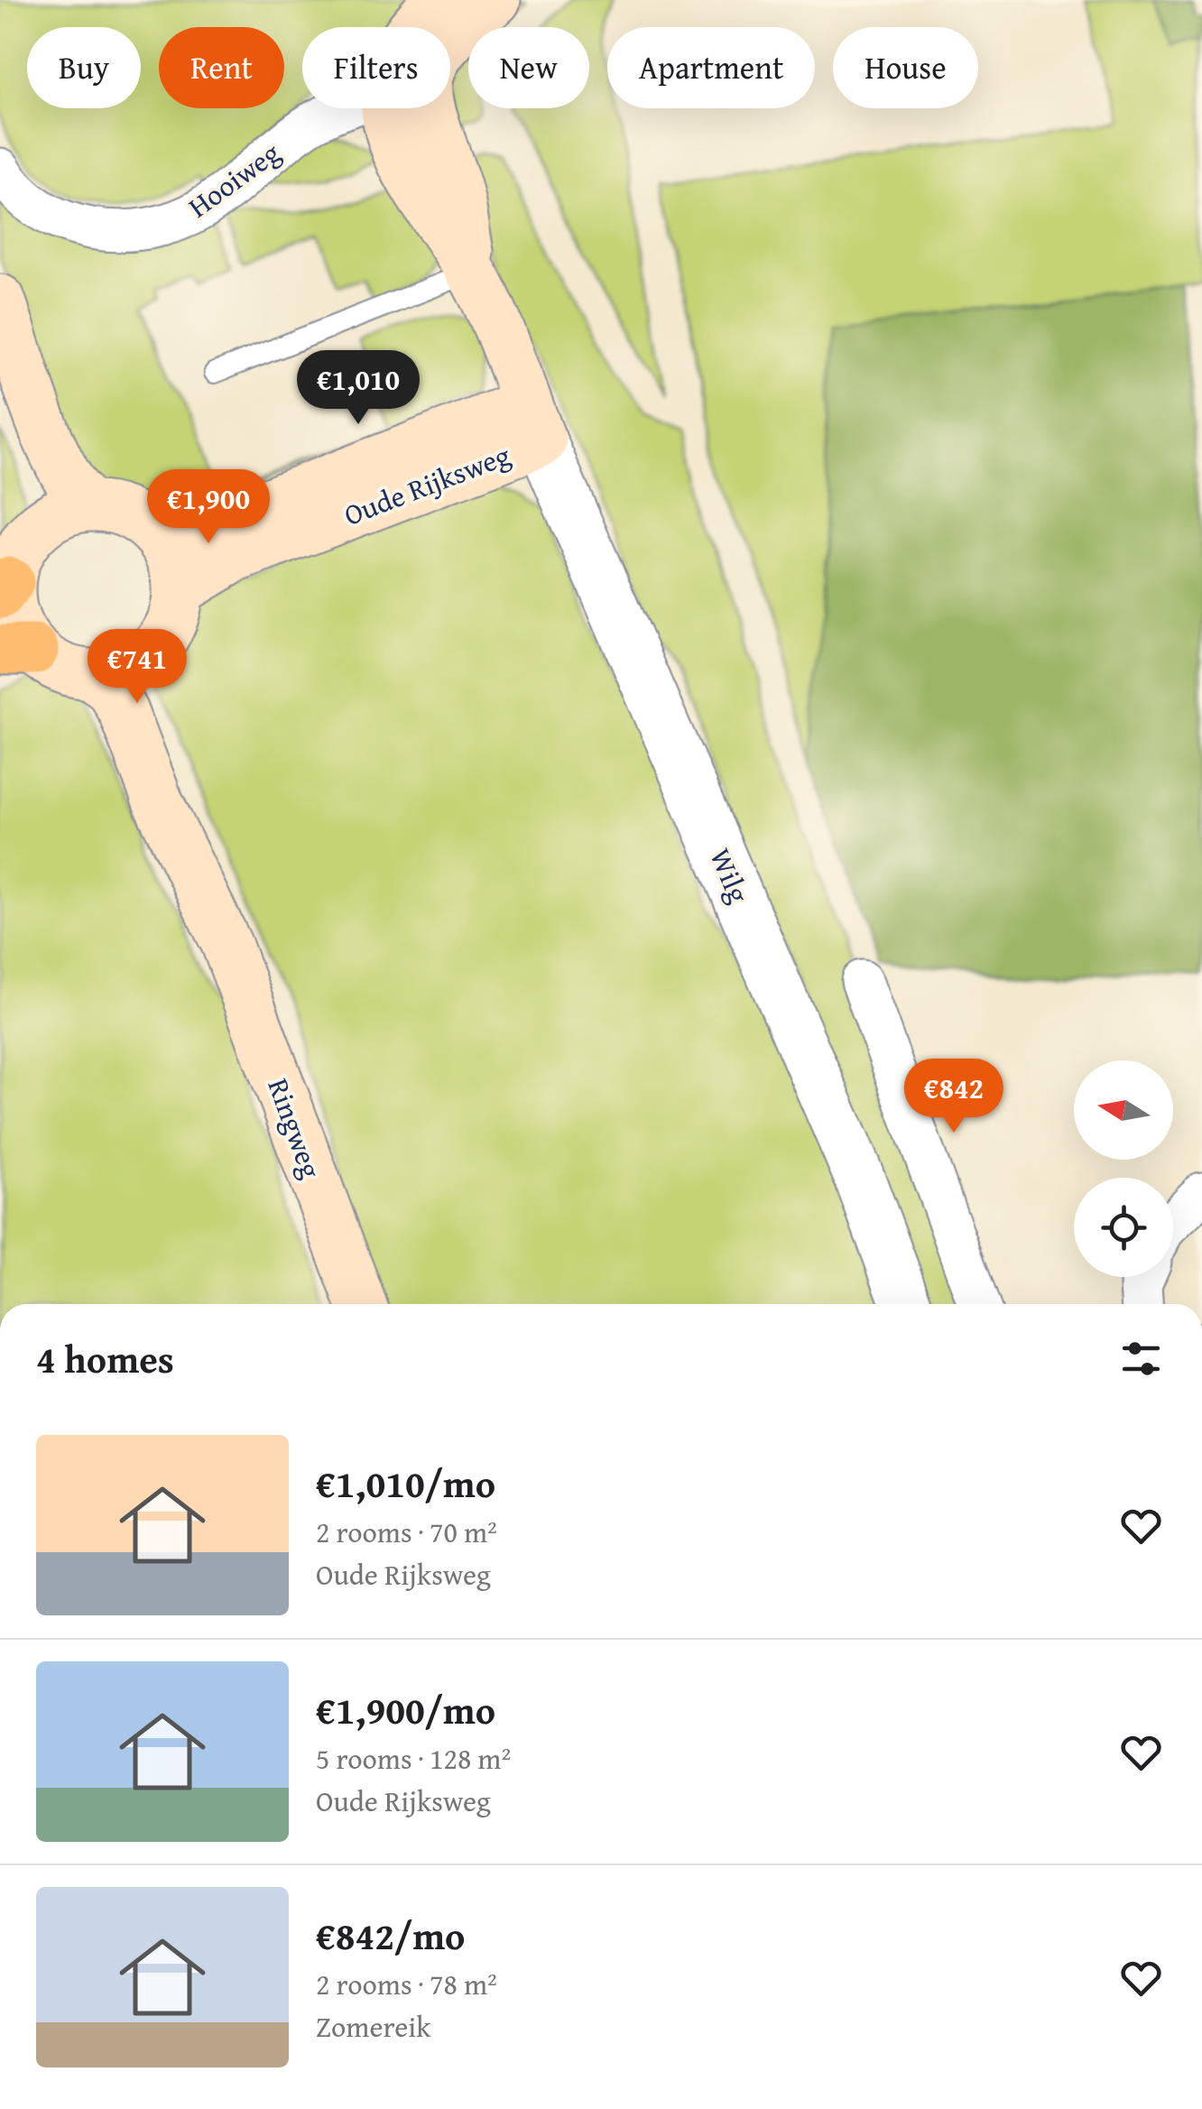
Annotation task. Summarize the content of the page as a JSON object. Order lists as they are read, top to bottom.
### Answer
{
  "streets": {
    "main road": ["Oude Rijksweg", "Ringweg"],
    "street": ["Hooiweg", "Wilg"]
  },
  "crossings": [
    ["Oude Rijksweg", "Wilg"],
    ["Oude Rijksweg", "Ringweg"]
  ],
  "north": "left",
  "page": {
    "chip": [
      "Buy",
      "Rent",
      "Filters",
      "New",
      "Apartment",
      "House"
    ],
    "price": [
      "€1,010",
      "€1,900",
      "€741",
      "€842"
    ],
    "heading": "4 homes",
    "list": [
      {
        "name": "€1,010/mo",
        "note": "2 rooms · 70 m² · Oude Rijksweg"
      },
      {
        "name": "€1,900/mo",
        "note": "5 rooms · 128 m² · Oude Rijksweg"
      },
      {
        "name": "€842/mo",
        "note": "2 rooms · 78 m² · Zomereik"
      }
    ]
  }
}
